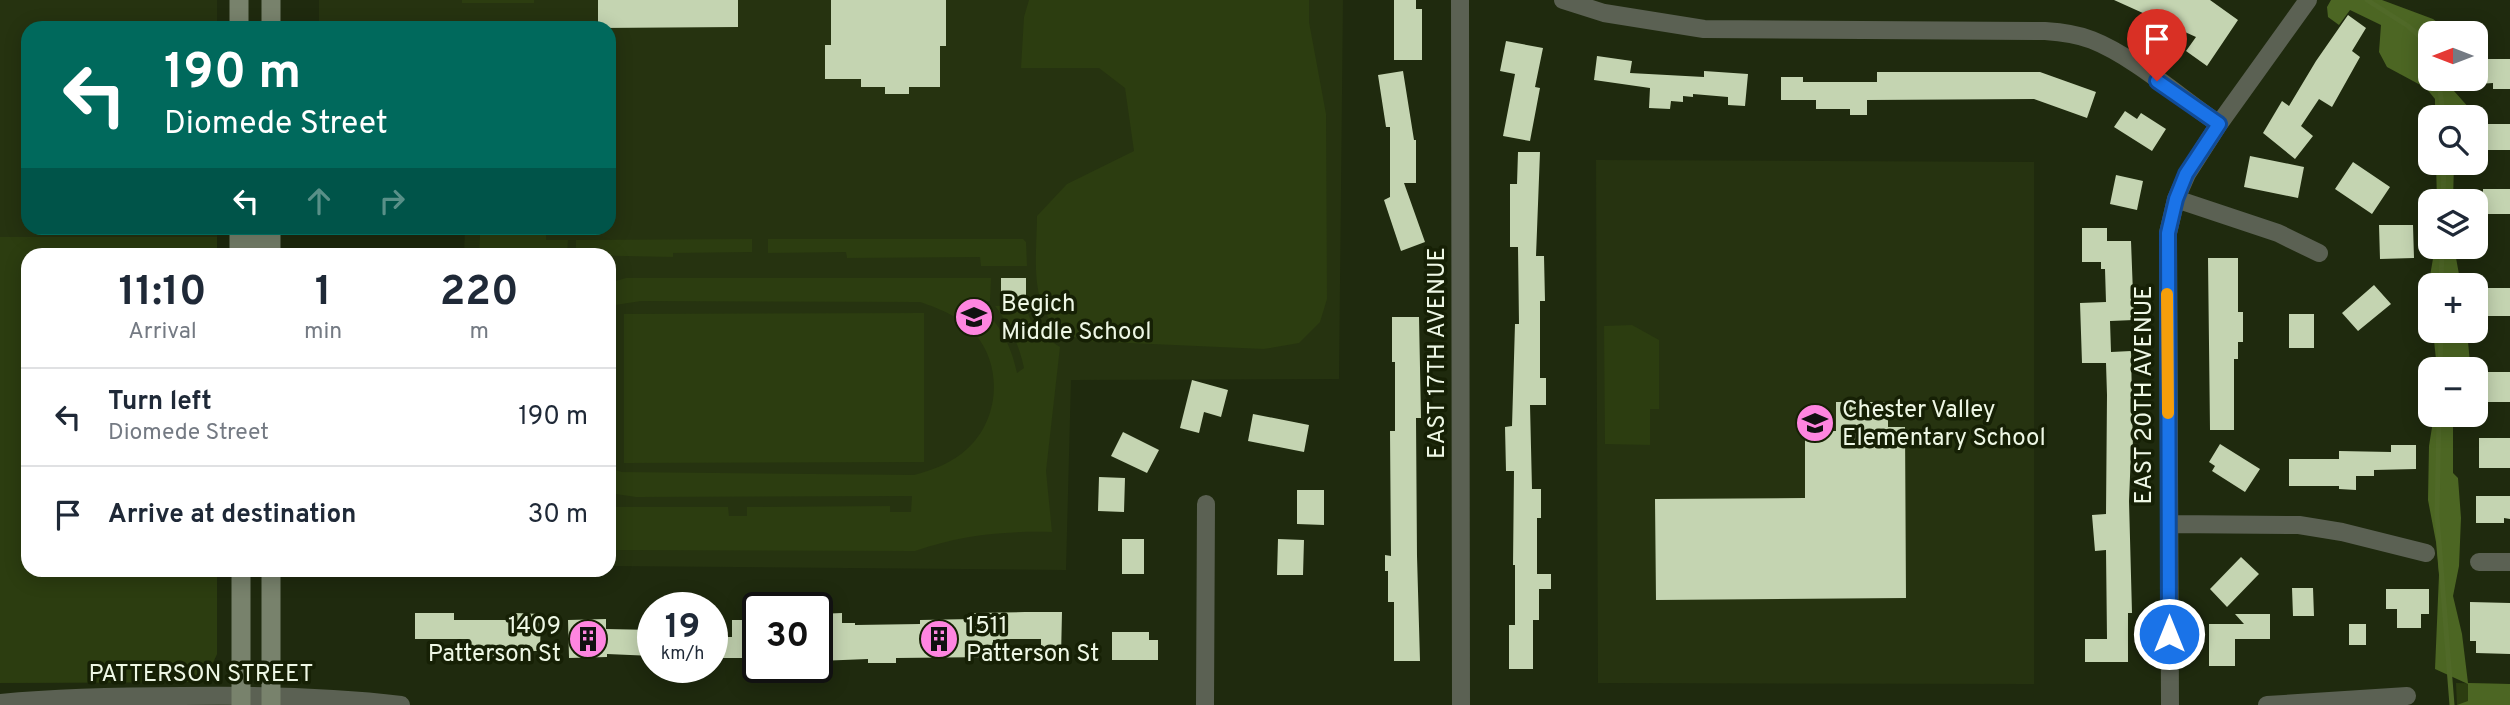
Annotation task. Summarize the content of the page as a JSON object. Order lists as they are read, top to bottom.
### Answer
{
  "streets": {
    "street": ["EAST 17TH AVENUE", "EAST 20TH AVENUE", "PATTERSON STREET"]
  },
  "places": {
    "school or university": ["Begich Middle School", "Chester Valley Elementary School"],
    "building": ["1409 Patterson St", "1511 Patterson St"]
  },
  "north": "left",
  "page": {
    "map_buttons": ["+", "−"],
    "turn": ["190 m", "Diomede Street"],
    "eta": [
      "11:10",
      "Arrival",
      "1",
      "min",
      "220",
      "m"
    ],
    "list": [
      {
        "name": "Turn left",
        "note": "Diomede Street",
        "value": "190 m"
      },
      {
        "name": "Arrive at destination",
        "value": "30 m"
      }
    ],
    "speed": "19 km/h",
    "limit": "30"
  }
}
